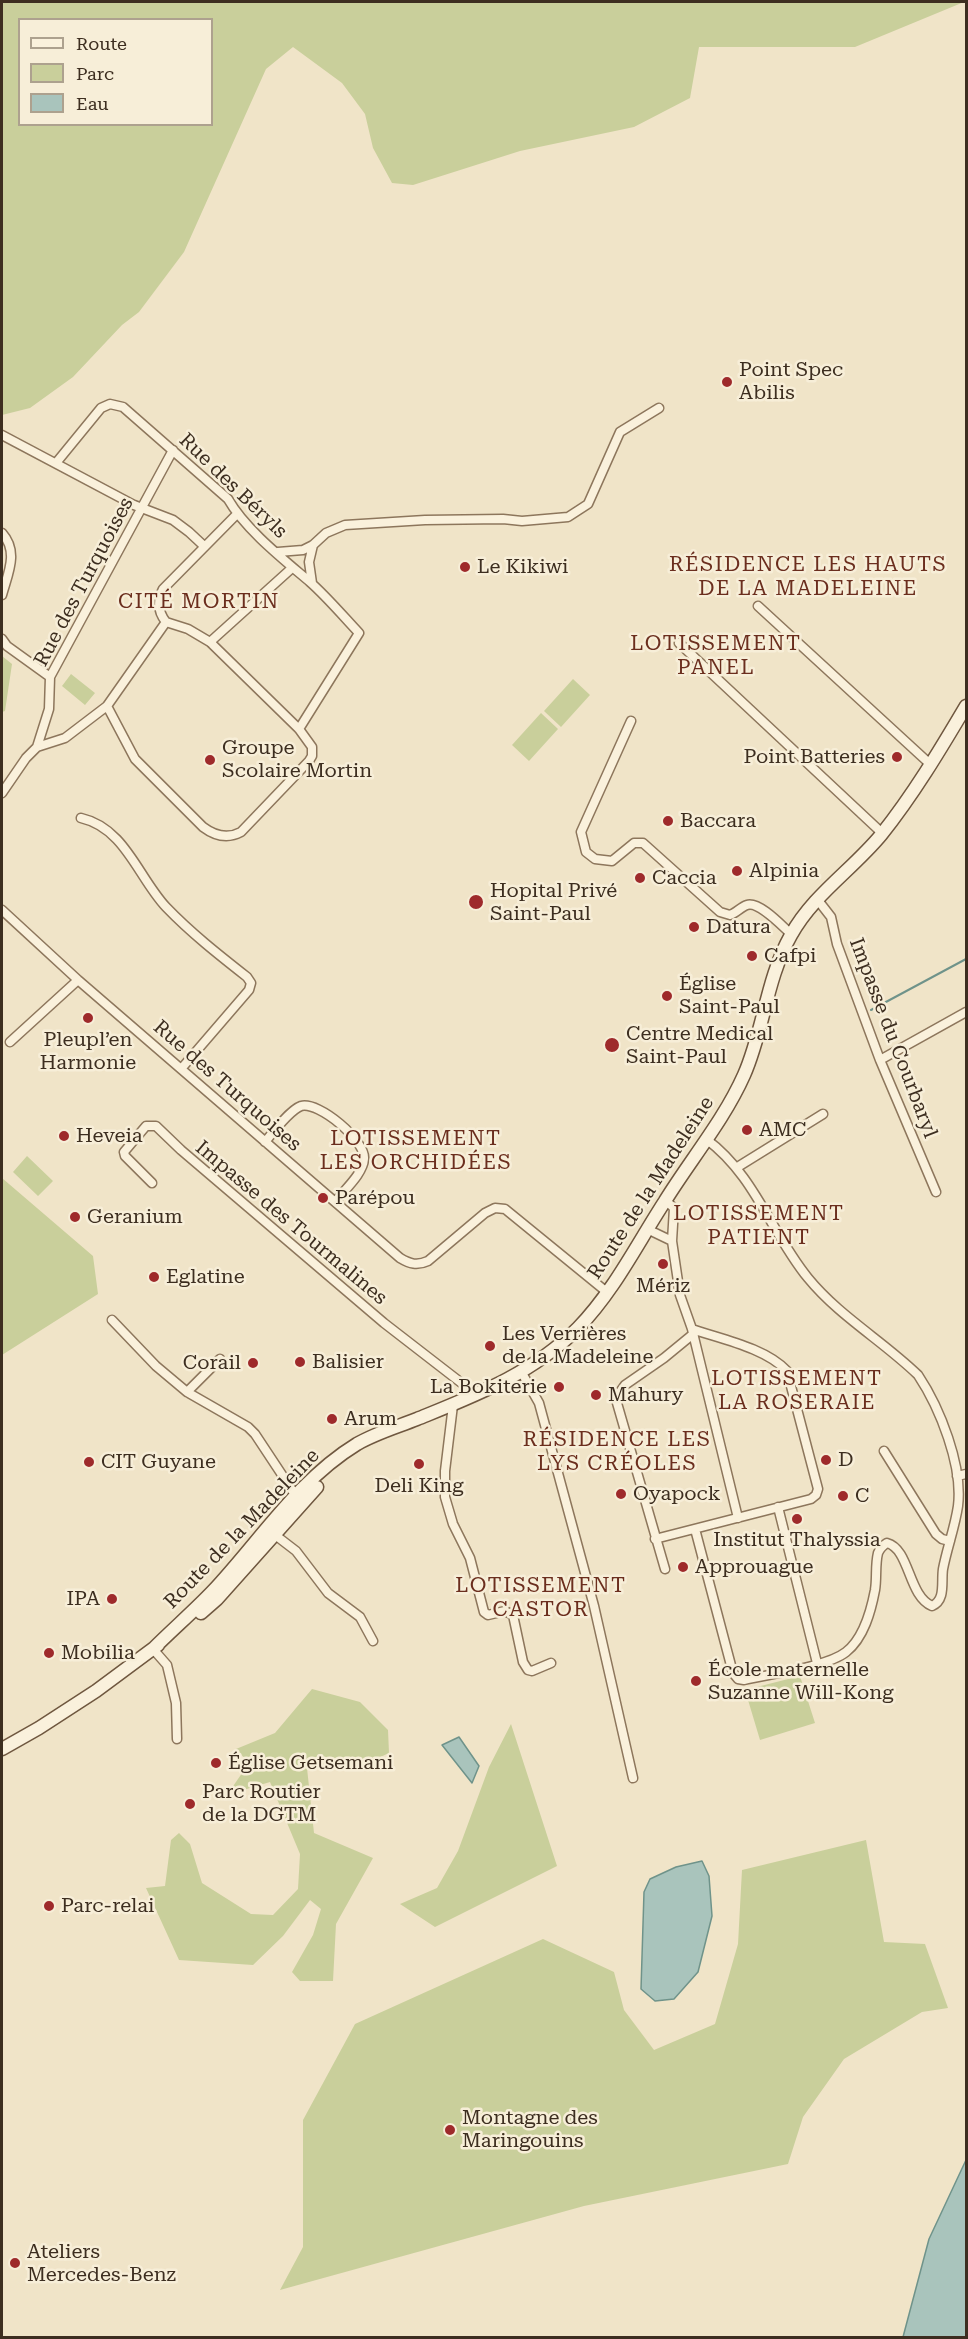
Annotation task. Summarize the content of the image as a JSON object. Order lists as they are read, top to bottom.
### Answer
{
  "streets": {
    "main road": ["Route de la Madeleine"],
    "street": [
      "Rue des Béryls",
      "Rue des Turquoises",
      "Impasse du Courbaryl",
      "Impasse des Tourmalines"
    ]
  },
  "crossings": [
    ["Rue des Béryls", "Rue des Turquoises"],
    ["Rue des Turquoises", "Route de la Madeleine"],
    ["Impasse du Courbaryl", "Route de la Madeleine"],
    ["Route de la Madeleine", "Impasse des Tourmalines"]
  ],
  "districts": [
    "RÉSIDENCE LES HAUTS DE LA MADELEINE",
    "CITÉ MORTIN",
    "LOTISSEMENT PANEL",
    "LOTISSEMENT LES ORCHIDÉES",
    "LOTISSEMENT PATIENT",
    "LOTISSEMENT LA ROSERAIE",
    "RÉSIDENCE LES LYS CRÉOLES",
    "LOTISSEMENT CASTOR"
  ],
  "places": [
    "Point Spec Abilis",
    "Le Kikiwi",
    "Point Batteries",
    "Groupe Scolaire Mortin",
    "Baccara",
    "Alpinia",
    "Caccia",
    "Hopital Privé Saint-Paul",
    "Datura",
    "Cafpi",
    "Église Saint-Paul",
    "Pleupl’en Harmonie",
    "Centre Medical Saint-Paul",
    "AMC",
    "Heveia",
    "Parépou",
    "Geranium",
    "Mériz",
    "Eglatine",
    "Les Verrières de la Madeleine",
    "Balisier",
    "Corail",
    "La Bokiterie",
    "Mahury",
    "Arum",
    "D",
    "CIT Guyane",
    "Deli King",
    "Oyapock",
    "C",
    "Institut Thalyssia",
    "Approuague",
    "IPA",
    "Mobilia",
    "École maternelle Suzanne Will-Kong",
    "Église Getsemani",
    "Parc Routier de la DGTM",
    "Parc-relai",
    "Montagne des Maringouins",
    "Ateliers Mercedes-Benz"
  ],
  "legend": ["Route", "Parc", "Eau"]
}
